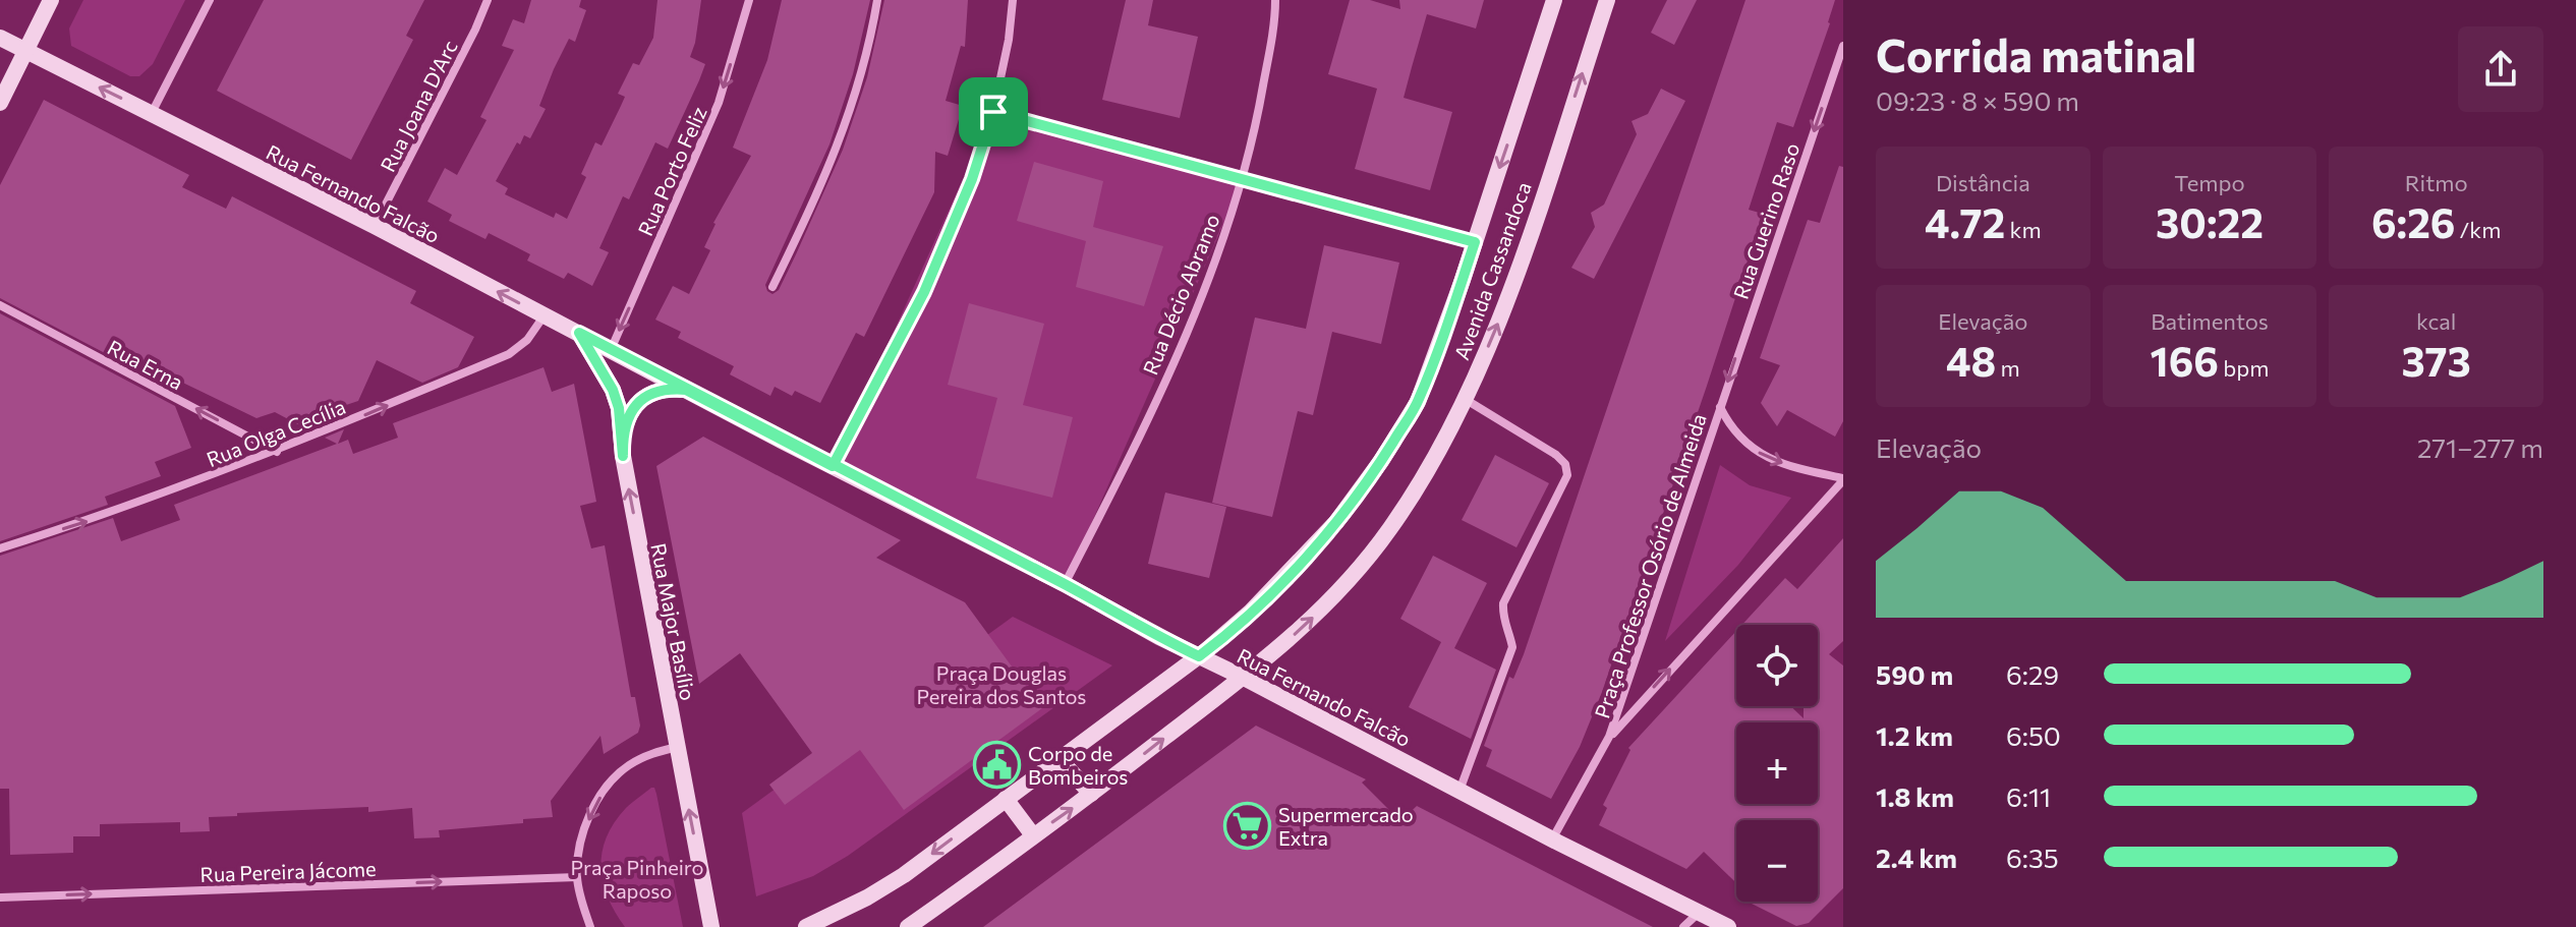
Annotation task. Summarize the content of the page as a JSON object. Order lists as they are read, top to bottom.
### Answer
{
  "streets": {
    "main road": ["Rua Fernando Falcão", "Avenida Cassandoca", "Rua Major Basílio"],
    "street": [
      "Rua Joana D'Arc",
      "Rua Porto Feliz",
      "Rua Guerino Raso",
      "Rua Décio Abramo",
      "Rua Erna",
      "Rua Olga Cecília",
      "Praça Professor Osório de Almeida",
      "Rua Pereira Jácome"
    ]
  },
  "crossings": [
    ["Rua Joana D'Arc", "Rua Fernando Falcão"],
    ["Rua Porto Feliz", "Rua Fernando Falcão"],
    ["Rua Fernando Falcão", "Avenida Cassandoca"],
    ["Rua Fernando Falcão", "Rua Décio Abramo"],
    ["Rua Fernando Falcão", "Rua Olga Cecília"],
    ["Rua Fernando Falcão", "Praça Professor Osório de Almeida"],
    ["Rua Fernando Falcão", "Rua Major Basílio"],
    ["Rua Guerino Raso", "Praça Professor Osório de Almeida"],
    ["Rua Erna", "Rua Olga Cecília"]
  ],
  "one_way": [
    "Rua Porto Feliz",
    "Rua Guerino Raso",
    "Rua Erna",
    "Rua Olga Cecília",
    "Praça Professor Osório de Almeida",
    "Rua Major Basílio",
    "Rua Pereira Jácome"
  ],
  "parks": ["Praça Douglas Pereira dos Santos", "Praça Pinheiro Raposo"],
  "places": {
    "public building": ["Corpo de Bombeiros"],
    "supermarket": ["Supermercado Extra"]
  },
  "page": {
    "heading": ["Corrida matinal", "09:23 · 8 × 590 m"],
    "stats": [
      ["Distância", "4.72 km"],
      ["Tempo", "30:22"],
      ["Ritmo", "6:26 /km"],
      ["Elevação", "48 m"],
      ["Batimentos", "166 bpm"],
      ["kcal", "373"]
    ],
    "chart": ["Elevação", "271–277 m"],
    "map_buttons": ["+", "−"],
    "list": [
      {
        "name": "590 m",
        "note": "6:29"
      },
      {
        "name": "1.2 km",
        "note": "6:50"
      },
      {
        "name": "1.8 km",
        "note": "6:11"
      },
      {
        "name": "2.4 km",
        "note": "6:35"
      }
    ]
  }
}
